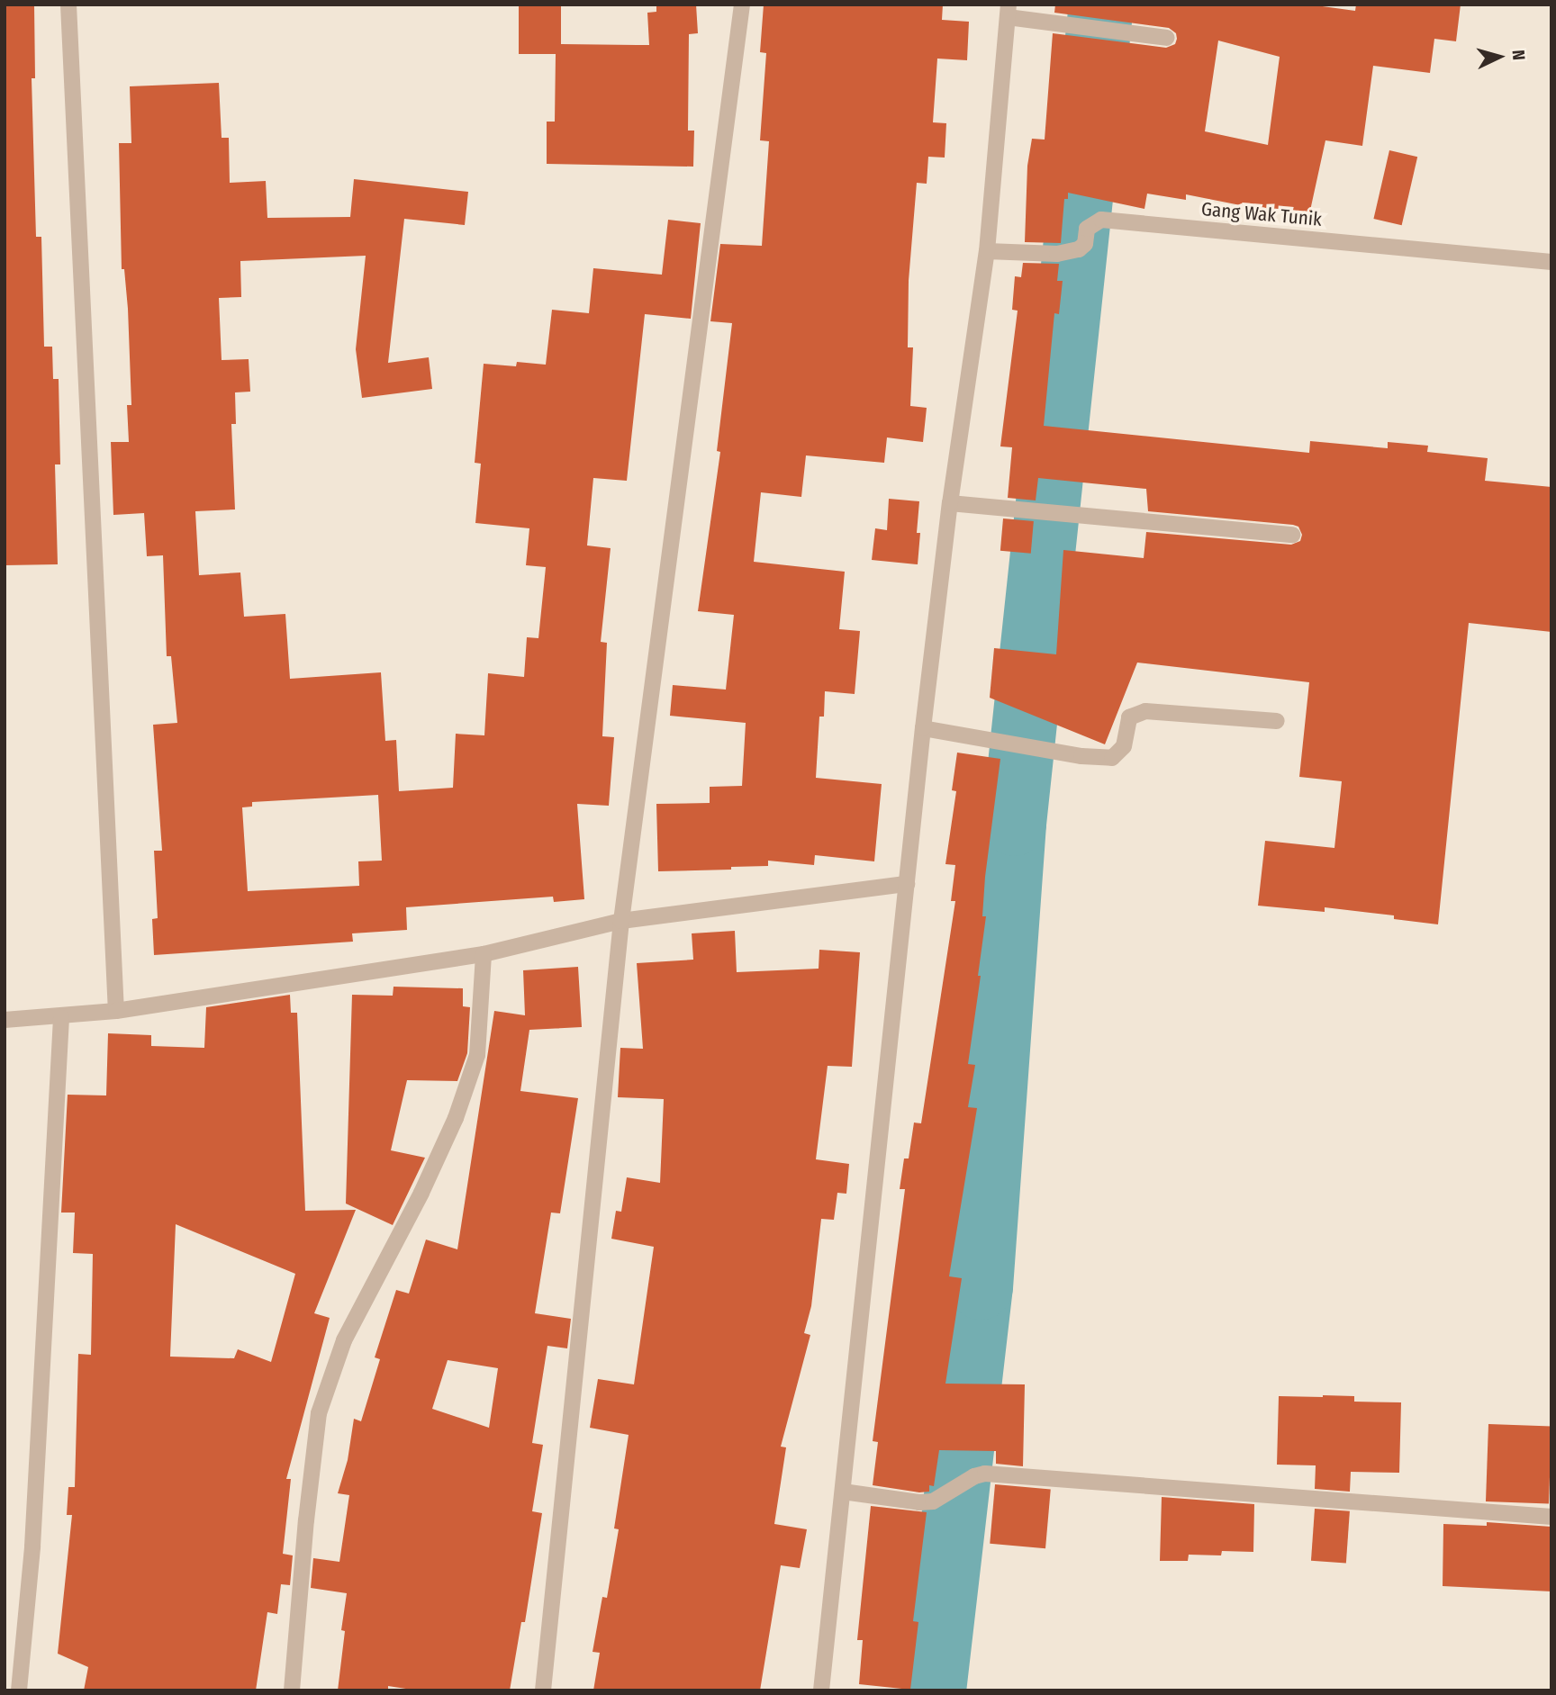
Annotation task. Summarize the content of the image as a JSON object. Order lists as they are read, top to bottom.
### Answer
{
  "streets": {
    "street": ["Gang Wak Tunik"]
  },
  "north": "right"
}
